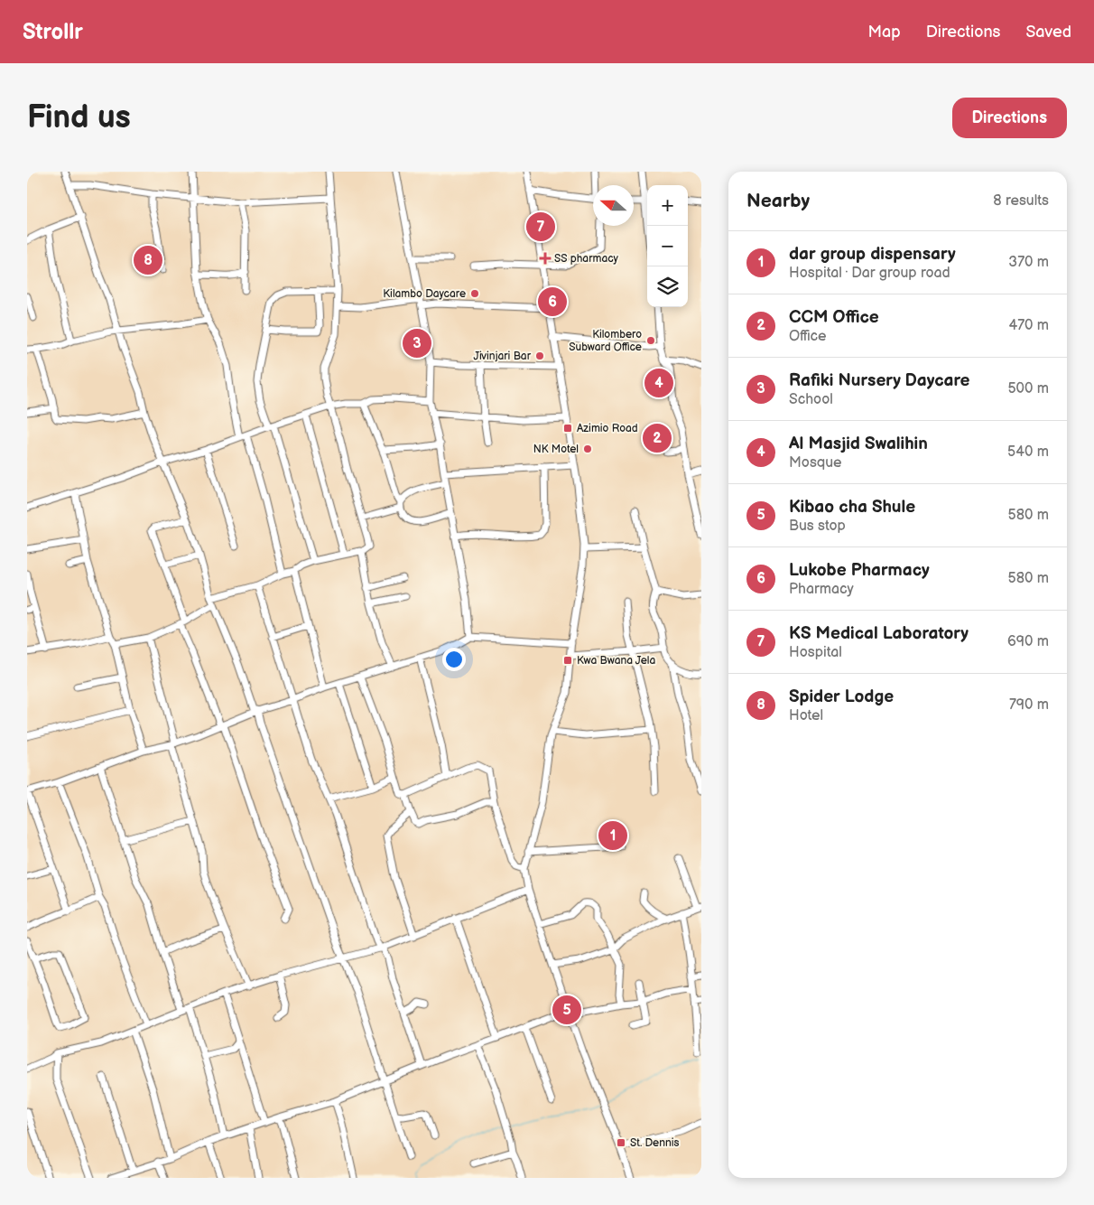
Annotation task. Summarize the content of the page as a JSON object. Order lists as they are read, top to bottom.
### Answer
{
  "places": {
    "health": ["SS pharmacy"],
    "other": [
      "Kilambo Daycare",
      "Kilombero Subward Office",
      "Jivinjari Bar",
      "NK Motel"
    ],
    "transit": ["Azimio Road", "Kwa Bwana Jela", "St. Dennis"]
  },
  "north": "left",
  "page": {
    "header": "Strollr",
    "nav": ["Map", "Directions", "Saved"],
    "buttons": "Directions",
    "title": "Find us",
    "heading": ["Nearby", "8 results"],
    "map_buttons": ["+", "−"],
    "pins": [
      "7",
      "8",
      "6",
      "3",
      "4",
      "2",
      "1",
      "5"
    ],
    "list": [
      {
        "mark": "1",
        "name": "dar group dispensary",
        "note": "Hospital · Dar group road",
        "value": "370 m"
      },
      {
        "mark": "2",
        "name": "CCM Office",
        "note": "Office",
        "value": "470 m"
      },
      {
        "mark": "3",
        "name": "Rafiki Nursery Daycare",
        "note": "School",
        "value": "500 m"
      },
      {
        "mark": "4",
        "name": "Al Masjid Swalihin",
        "note": "Mosque",
        "value": "540 m"
      },
      {
        "mark": "5",
        "name": "Kibao cha Shule",
        "note": "Bus stop",
        "value": "580 m"
      },
      {
        "mark": "6",
        "name": "Lukobe Pharmacy",
        "note": "Pharmacy",
        "value": "580 m"
      },
      {
        "mark": "7",
        "name": "KS Medical Laboratory",
        "note": "Hospital",
        "value": "690 m"
      },
      {
        "mark": "8",
        "name": "Spider Lodge",
        "note": "Hotel",
        "value": "790 m"
      }
    ]
  }
}
